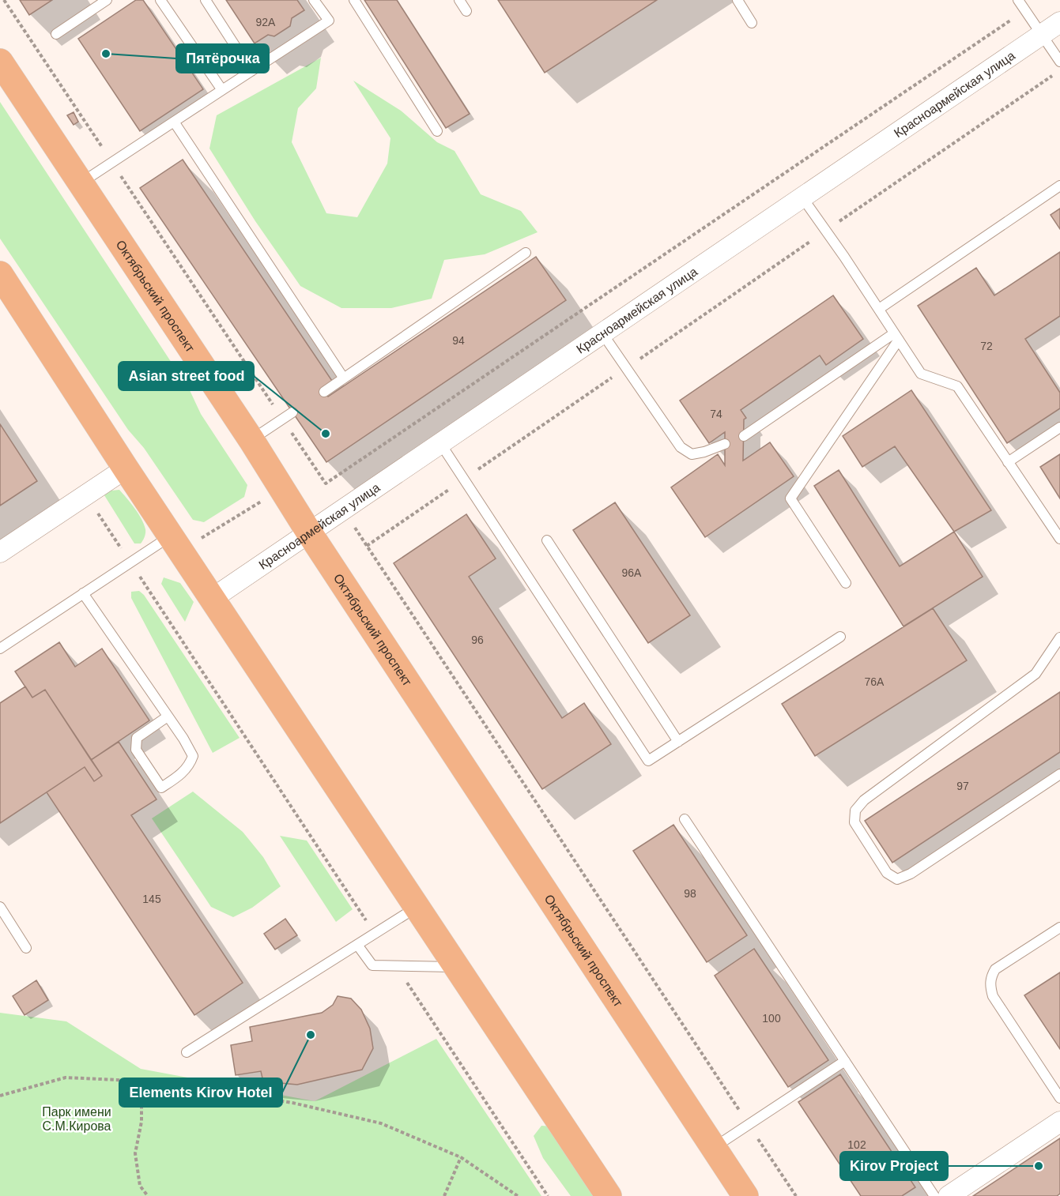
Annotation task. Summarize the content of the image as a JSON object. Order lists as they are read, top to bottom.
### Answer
{
  "streets": {
    "main road": ["Октябрьский проспект"],
    "street": ["Красноармейская улица"]
  },
  "crossings": [
    ["Красноармейская улица", "Октябрьский проспект"]
  ],
  "parks": ["Парк имени С.М.Кирова"],
  "places": [
    "Пятёрочка",
    "Asian street food",
    "Elements Kirov Hotel",
    "Kirov Project"
  ],
  "house_numbers": [
    "92А",
    "94",
    "72",
    "74",
    "96А",
    "96",
    "76А",
    "97",
    "98",
    "145",
    "100",
    "102"
  ]
}
